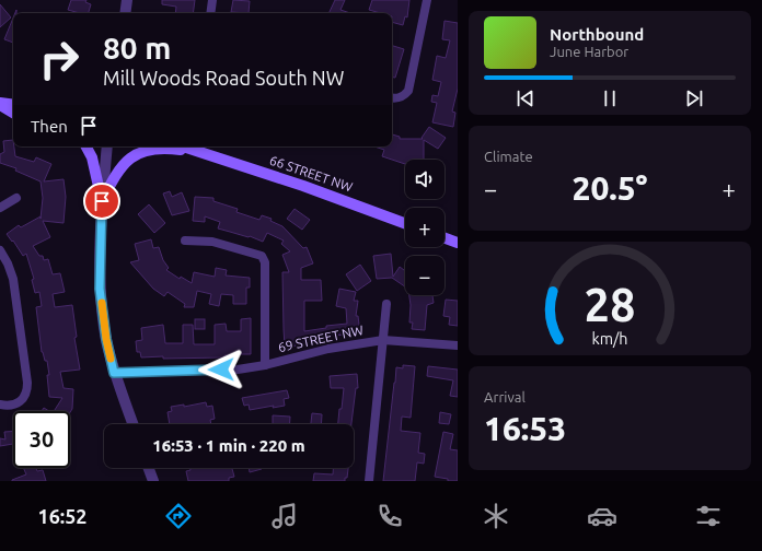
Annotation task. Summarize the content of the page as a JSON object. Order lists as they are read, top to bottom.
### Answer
{
  "streets": {
    "main road": ["66 STREET NW"],
    "street": ["69 STREET NW"]
  },
  "page": {
    "turn": ["80 m", "Mill Woods Road South NW"],
    "song": ["Northbound", "June Harbor"],
    "then": "Then",
    "tile": [
      "Climate",
      ["Arrival", "16:53"]
    ],
    "map_buttons": ["+", "−"],
    "heat": ["−", "20.5°", "+"],
    "limit": "30",
    "trip": "16:53 · 1 min · 220 m",
    "tabs": "16:52",
    "gauge": ["28", "km/h"]
  }
}
